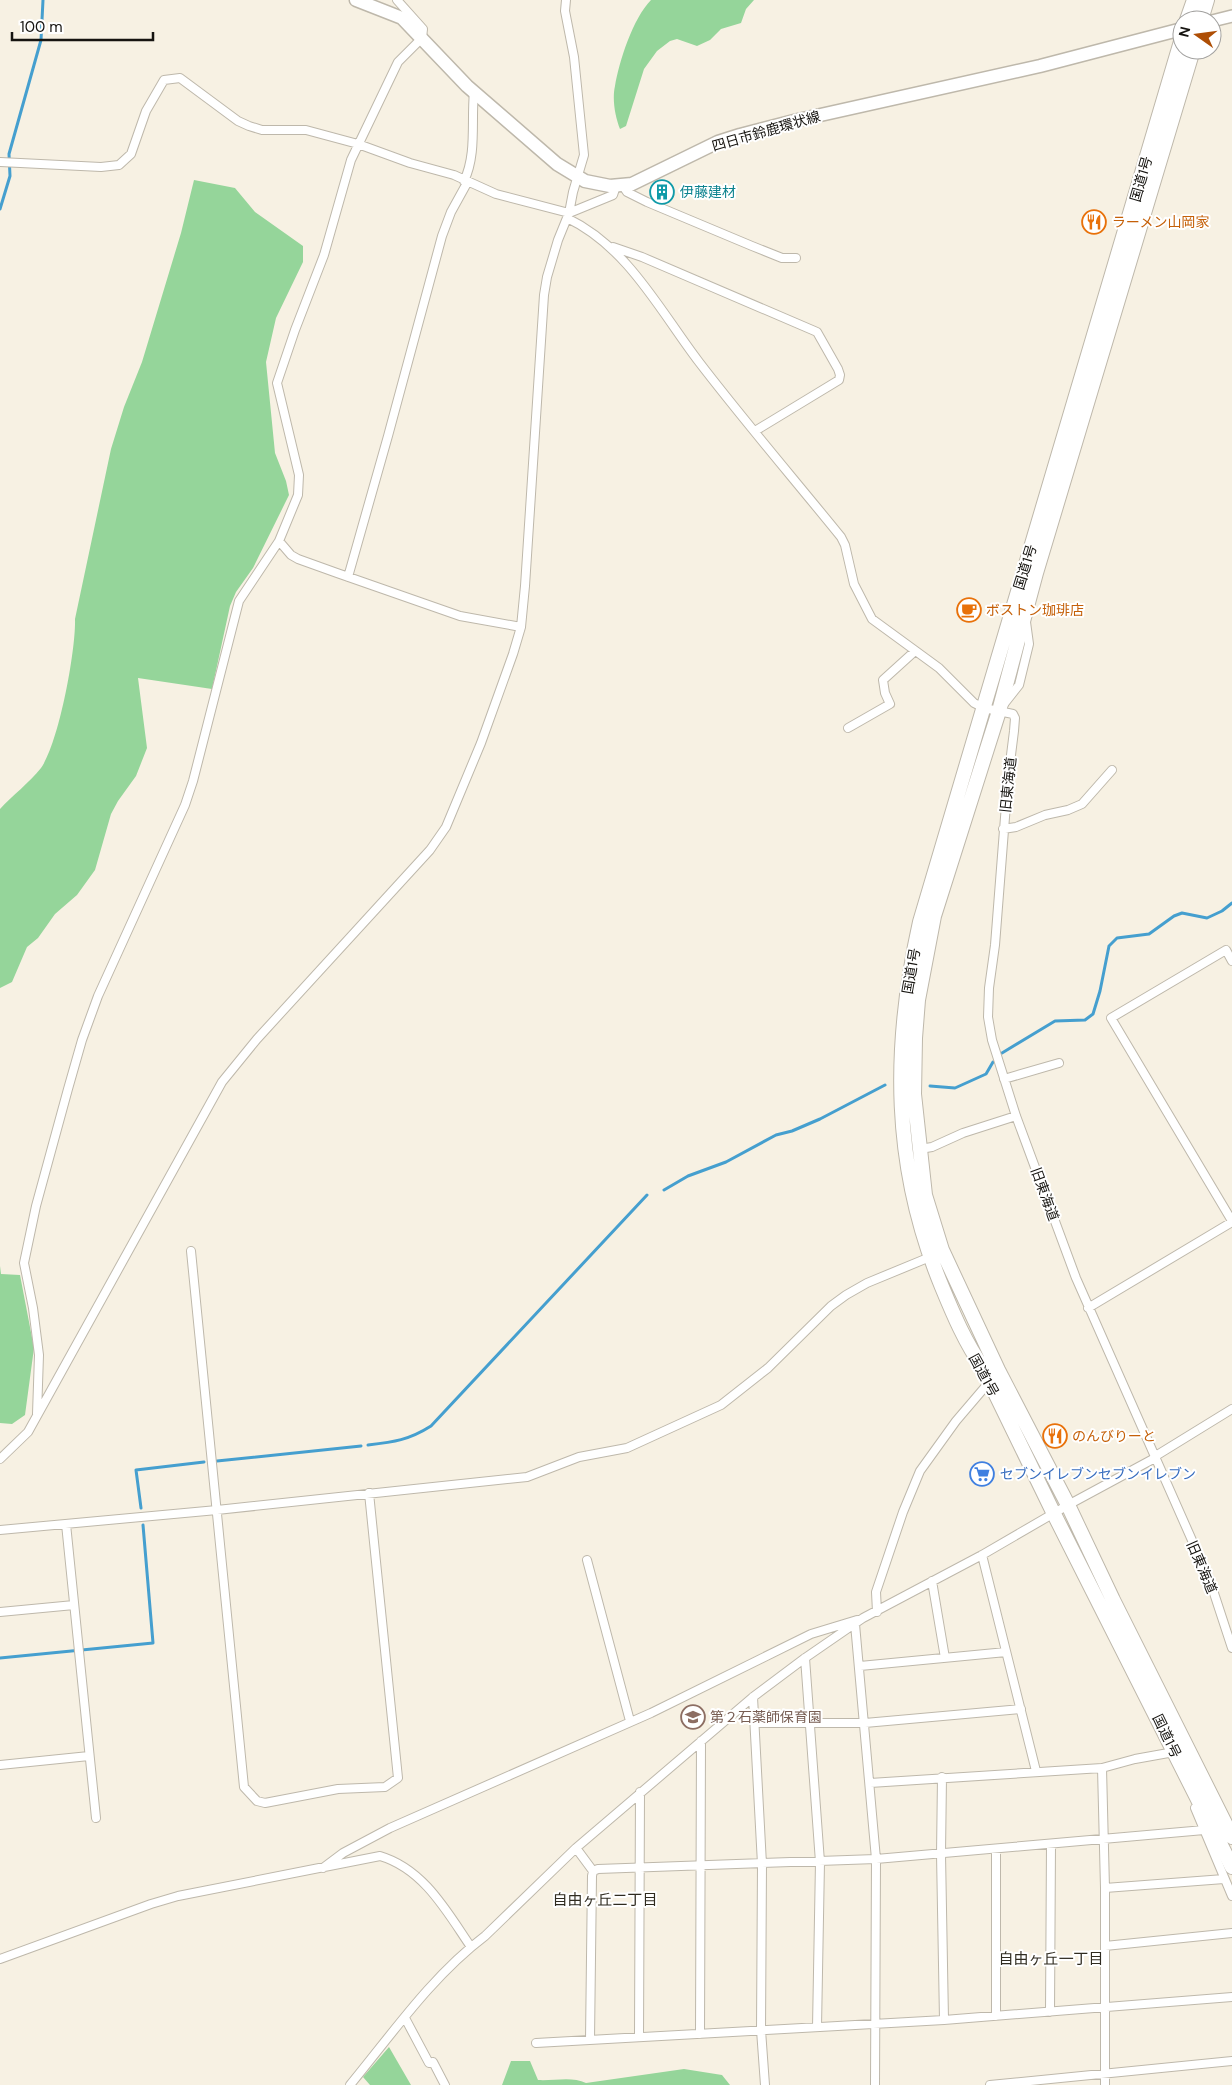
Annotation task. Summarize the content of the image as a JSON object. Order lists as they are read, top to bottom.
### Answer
{
  "streets": {
    "highway": ["国道1号"],
    "main road": ["四日市鈴鹿環状線"],
    "street": ["旧東海道"]
  },
  "crossings": [
    ["国道1号", "旧東海道"]
  ],
  "districts": ["自由ヶ丘二丁目", "自由ヶ丘一丁目"],
  "places": {
    "building": ["伊藤建材"],
    "restaurant": ["ラーメン山岡家", "のんびりーと"],
    "cafe": ["ボストン珈琲店"],
    "supermarket": ["セブンイレブンセブンイレブン"],
    "school or university": ["第２石薬師保育園"]
  },
  "scale_bar": "100 m",
  "north": "left"
}
